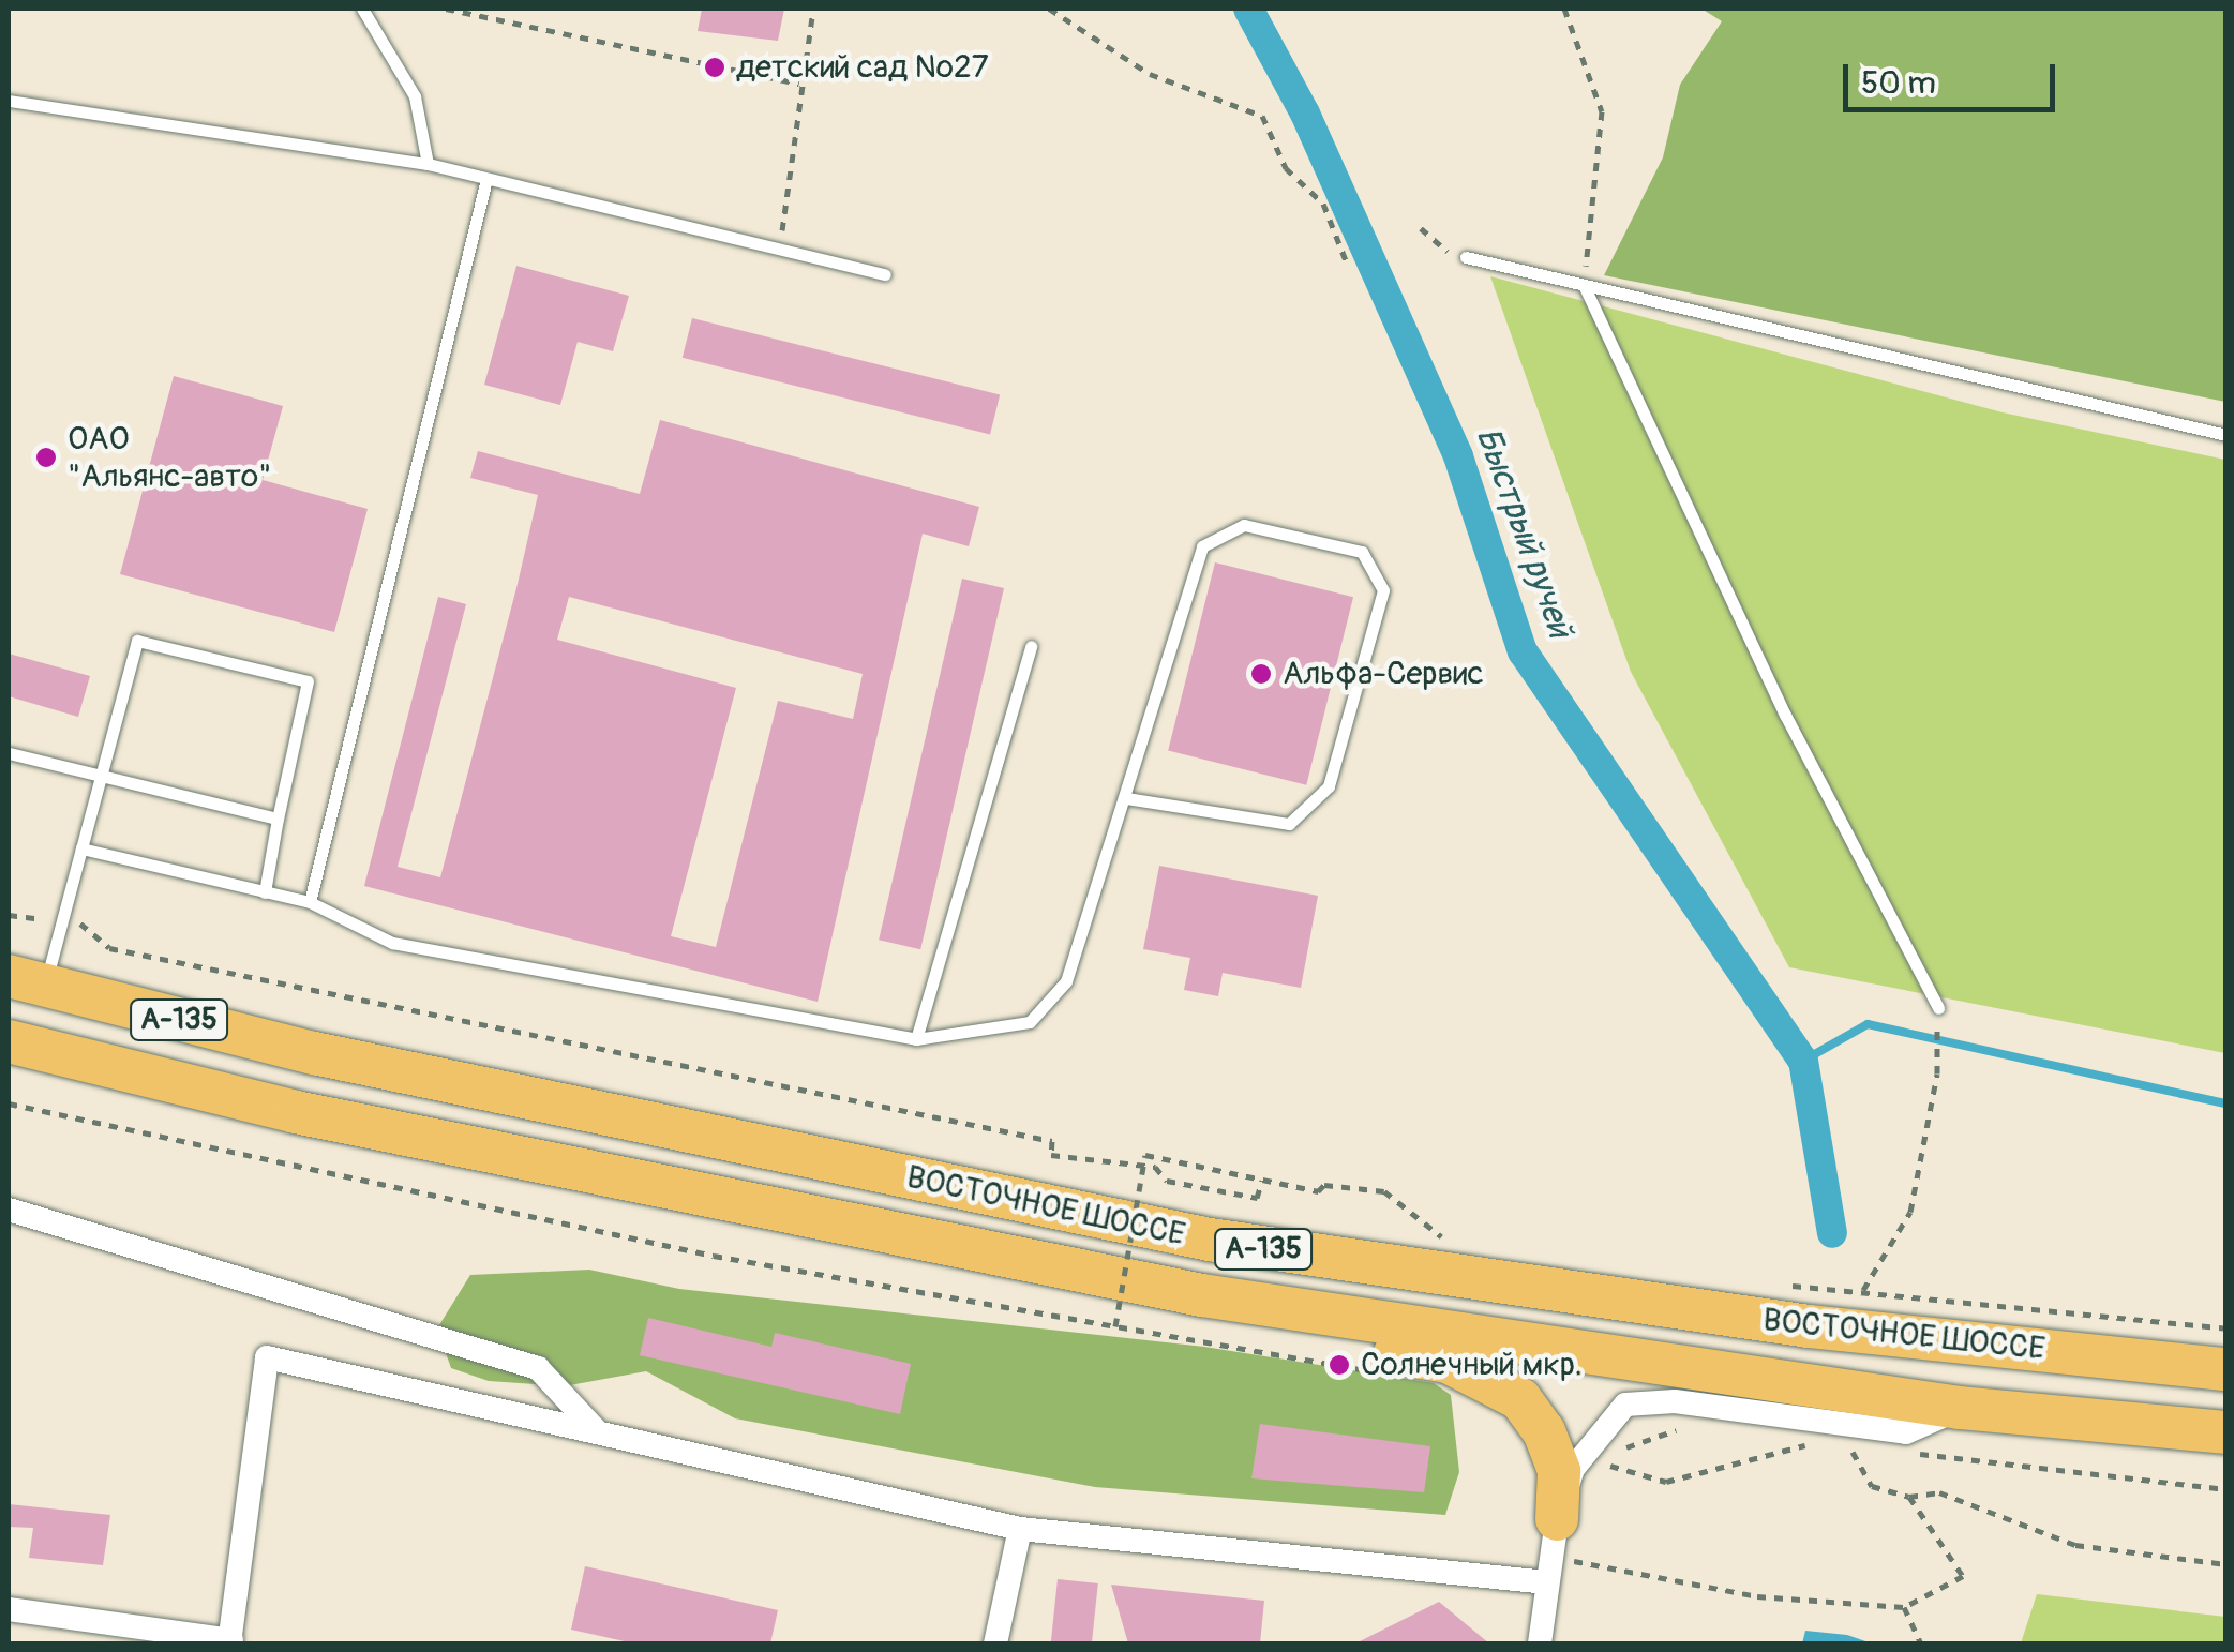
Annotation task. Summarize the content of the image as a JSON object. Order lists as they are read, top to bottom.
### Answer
{
  "streets": {
    "highway": ["А-135", "ВОСТОЧНОЕ ШОССЕ"]
  },
  "water": ["Быстрый ручей"],
  "places": [
    "детский сад №27",
    "ОАО \"Альянс-авто\"",
    "Альфа-Сервис",
    "Солнечный мкр."
  ],
  "scale_bar": "50 m"
}
